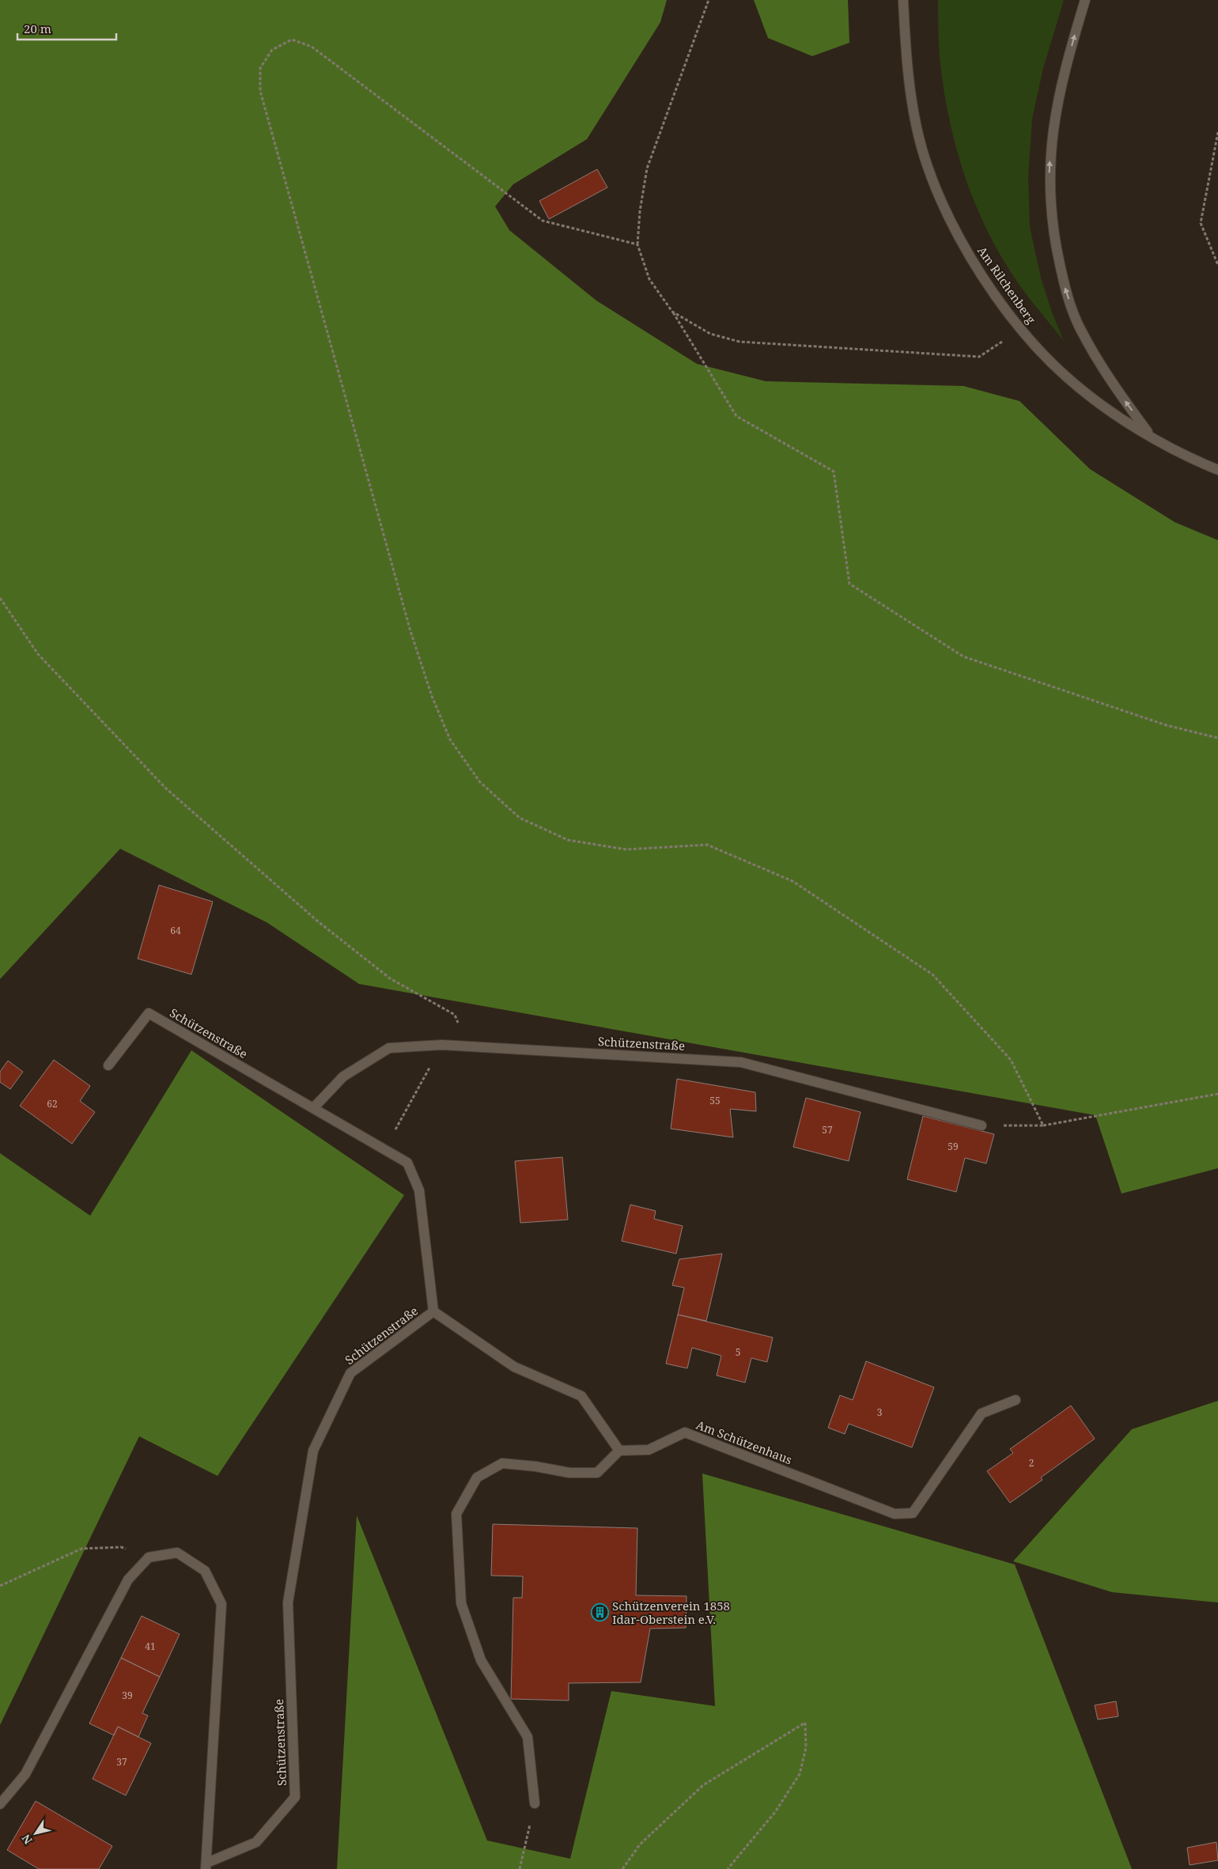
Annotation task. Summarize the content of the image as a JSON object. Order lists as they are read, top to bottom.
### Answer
{
  "streets": {
    "street": ["Am Rilchenberg", "Schützenstraße", "Am Schützenhaus"]
  },
  "places": {
    "building": ["Schützenverein 1858 Idar-Oberstein e.V."]
  },
  "house_numbers": [
    "64",
    "55",
    "62",
    "57",
    "59",
    "5",
    "3",
    "2",
    "41",
    "39",
    "37"
  ],
  "scale_bar": "20 m",
  "north": "bottom left"
}
